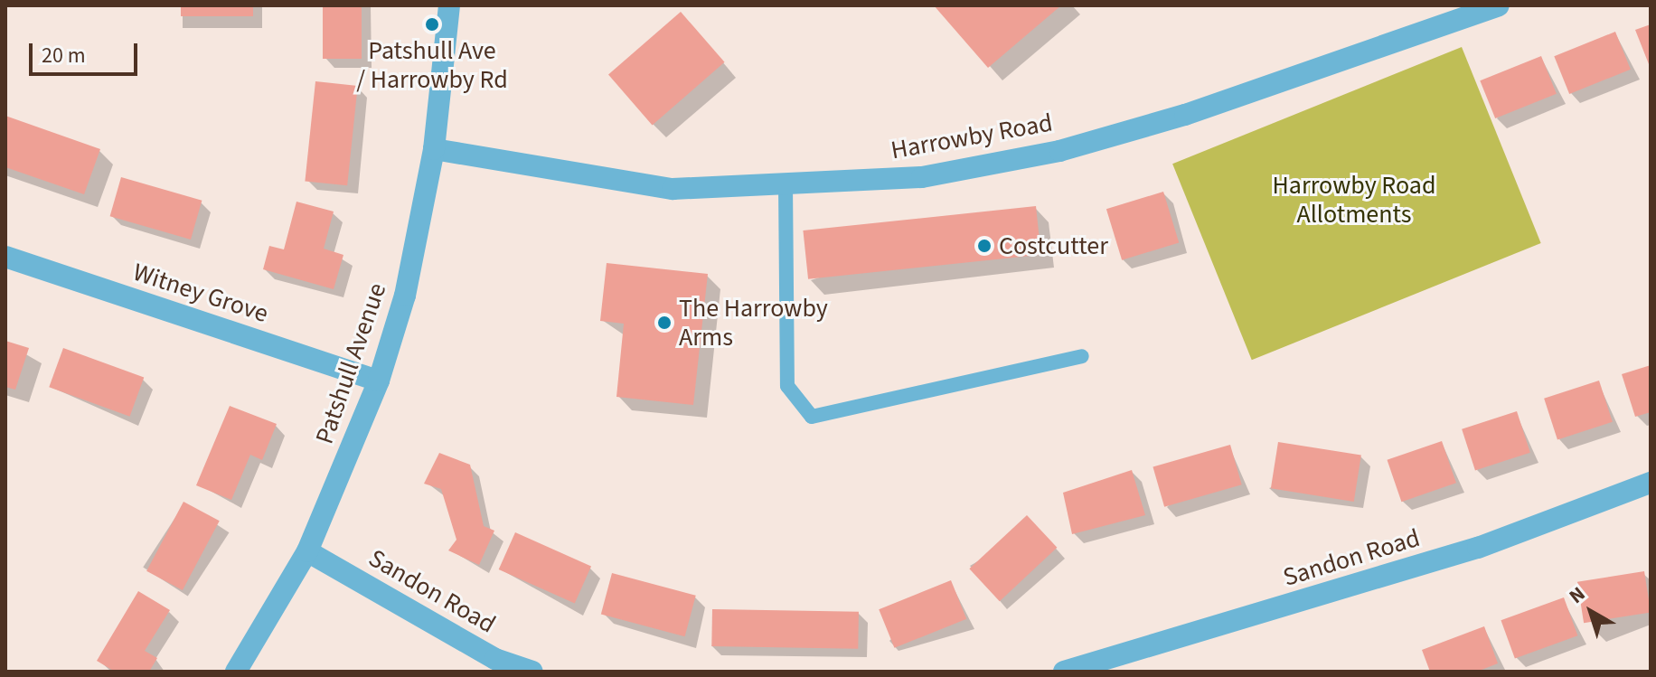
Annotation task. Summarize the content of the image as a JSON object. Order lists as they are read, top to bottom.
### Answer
{
  "streets": {
    "street": [
      "Harrowby Road",
      "Witney Grove",
      "Patshull Avenue",
      "Sandon Road"
    ]
  },
  "crossings": [
    ["Harrowby Road", "Patshull Avenue"],
    ["Witney Grove", "Patshull Avenue"],
    ["Patshull Avenue", "Sandon Road"]
  ],
  "parks": ["Harrowby Road Allotments"],
  "places": ["Patshull Ave / Harrowby Rd", "Costcutter", "The Harrowby Arms"],
  "scale_bar": "20 m",
  "north": "top left"
}
